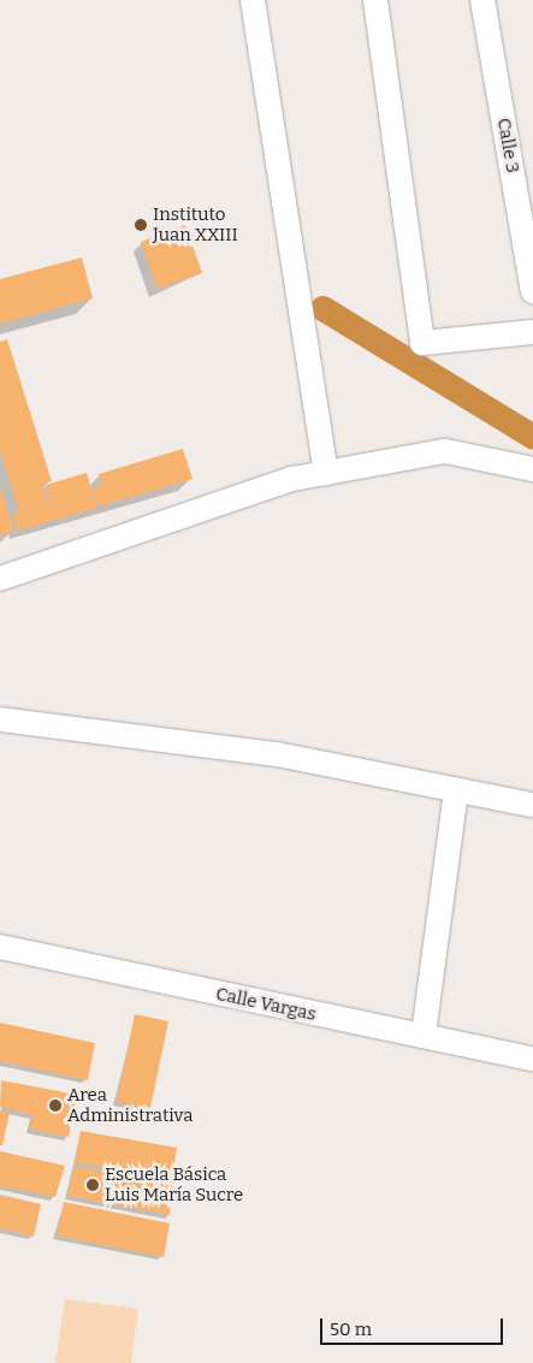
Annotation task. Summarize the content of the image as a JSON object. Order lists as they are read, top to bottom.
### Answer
{
  "streets": {
    "street": ["Calle 3", "Calle Vargas"]
  },
  "places": ["Instituto Juan XXIII", "Area Administrativa", "Escuela Básica Luis María Sucre"],
  "scale_bar": "50 m"
}
